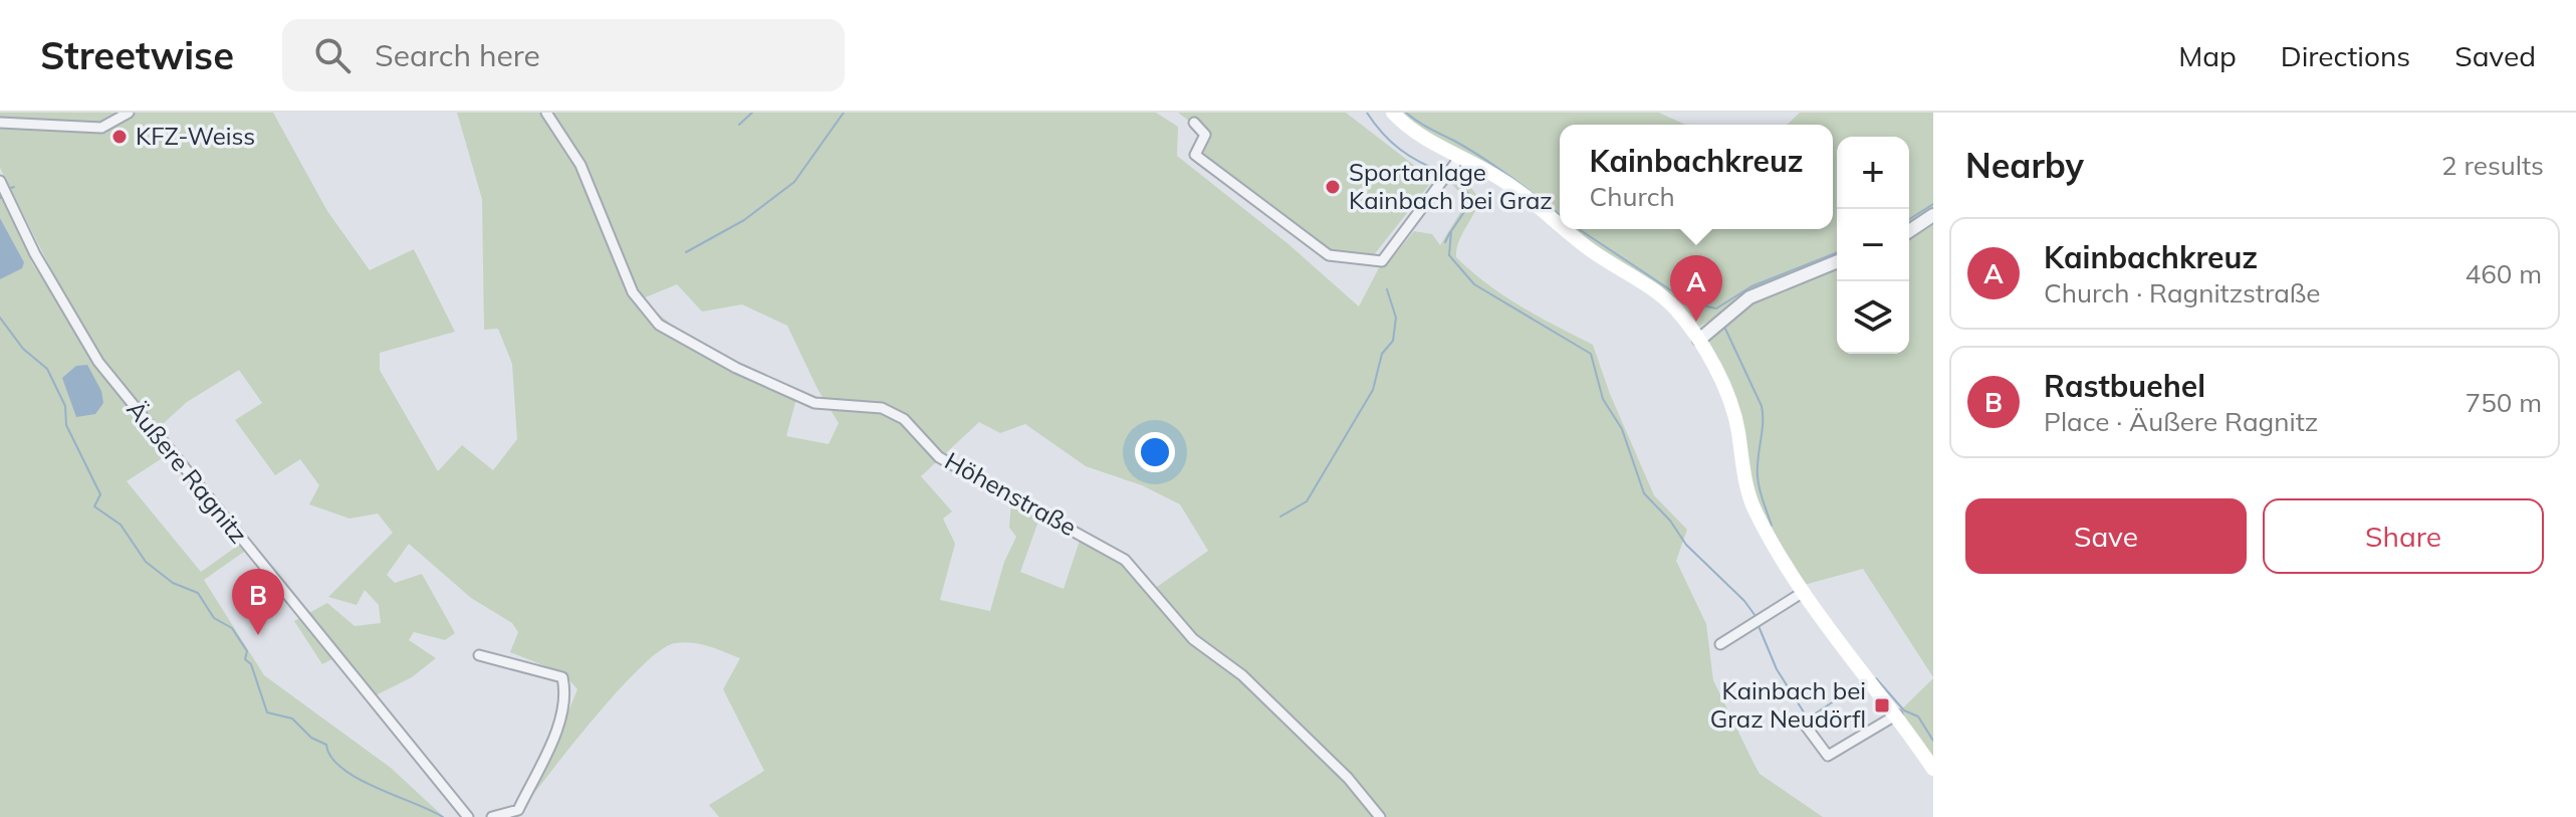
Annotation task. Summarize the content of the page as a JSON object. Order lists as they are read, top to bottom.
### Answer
{
  "streets": {
    "street": ["Äußere Ragnitz", "Höhenstraße"]
  },
  "places": {
    "other": ["KFZ-Weiss", "Sportanlage Kainbach bei Graz"],
    "transit": ["Kainbach bei Graz Neudörfl"]
  },
  "page": {
    "header": "Streetwise",
    "search": "Search here",
    "nav": ["Map", "Directions", "Saved"],
    "heading": ["Nearby", "2 results"],
    "popup": ["Kainbachkreuz", "Church"],
    "map_buttons": ["+", "−"],
    "list": [
      {
        "mark": "A",
        "name": "Kainbachkreuz",
        "note": "Church · Ragnitzstraße",
        "value": "460 m"
      },
      {
        "mark": "B",
        "name": "Rastbuehel",
        "note": "Place · Äußere Ragnitz",
        "value": "750 m"
      }
    ],
    "pins": ["A", "B"],
    "buttons": ["Save", "Share"]
  }
}
